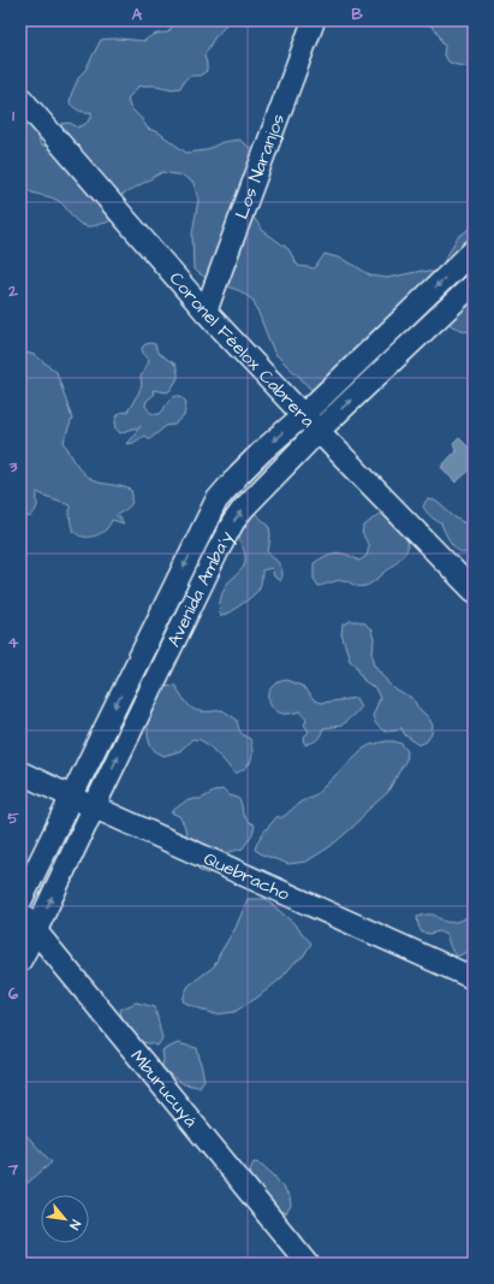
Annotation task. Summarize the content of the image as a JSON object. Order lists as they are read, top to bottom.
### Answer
{
  "streets": {
    "street": [
      "Los Naranjos",
      "Coronel Féelox Cabrera",
      "Avenida Amba'y",
      "Quebracho",
      "Mburucuyá"
    ]
  },
  "crossings": [
    ["Los Naranjos", "Coronel Féelox Cabrera"],
    ["Coronel Féelox Cabrera", "Avenida Amba'y"],
    ["Avenida Amba'y", "Quebracho"],
    ["Avenida Amba'y", "Mburucuyá"]
  ],
  "north": "bottom right",
  "grid": {
    "columns": ["A", "B"],
    "rows": [
      "1",
      "2",
      "3",
      "4",
      "5",
      "6",
      "7"
    ]
  }
}
